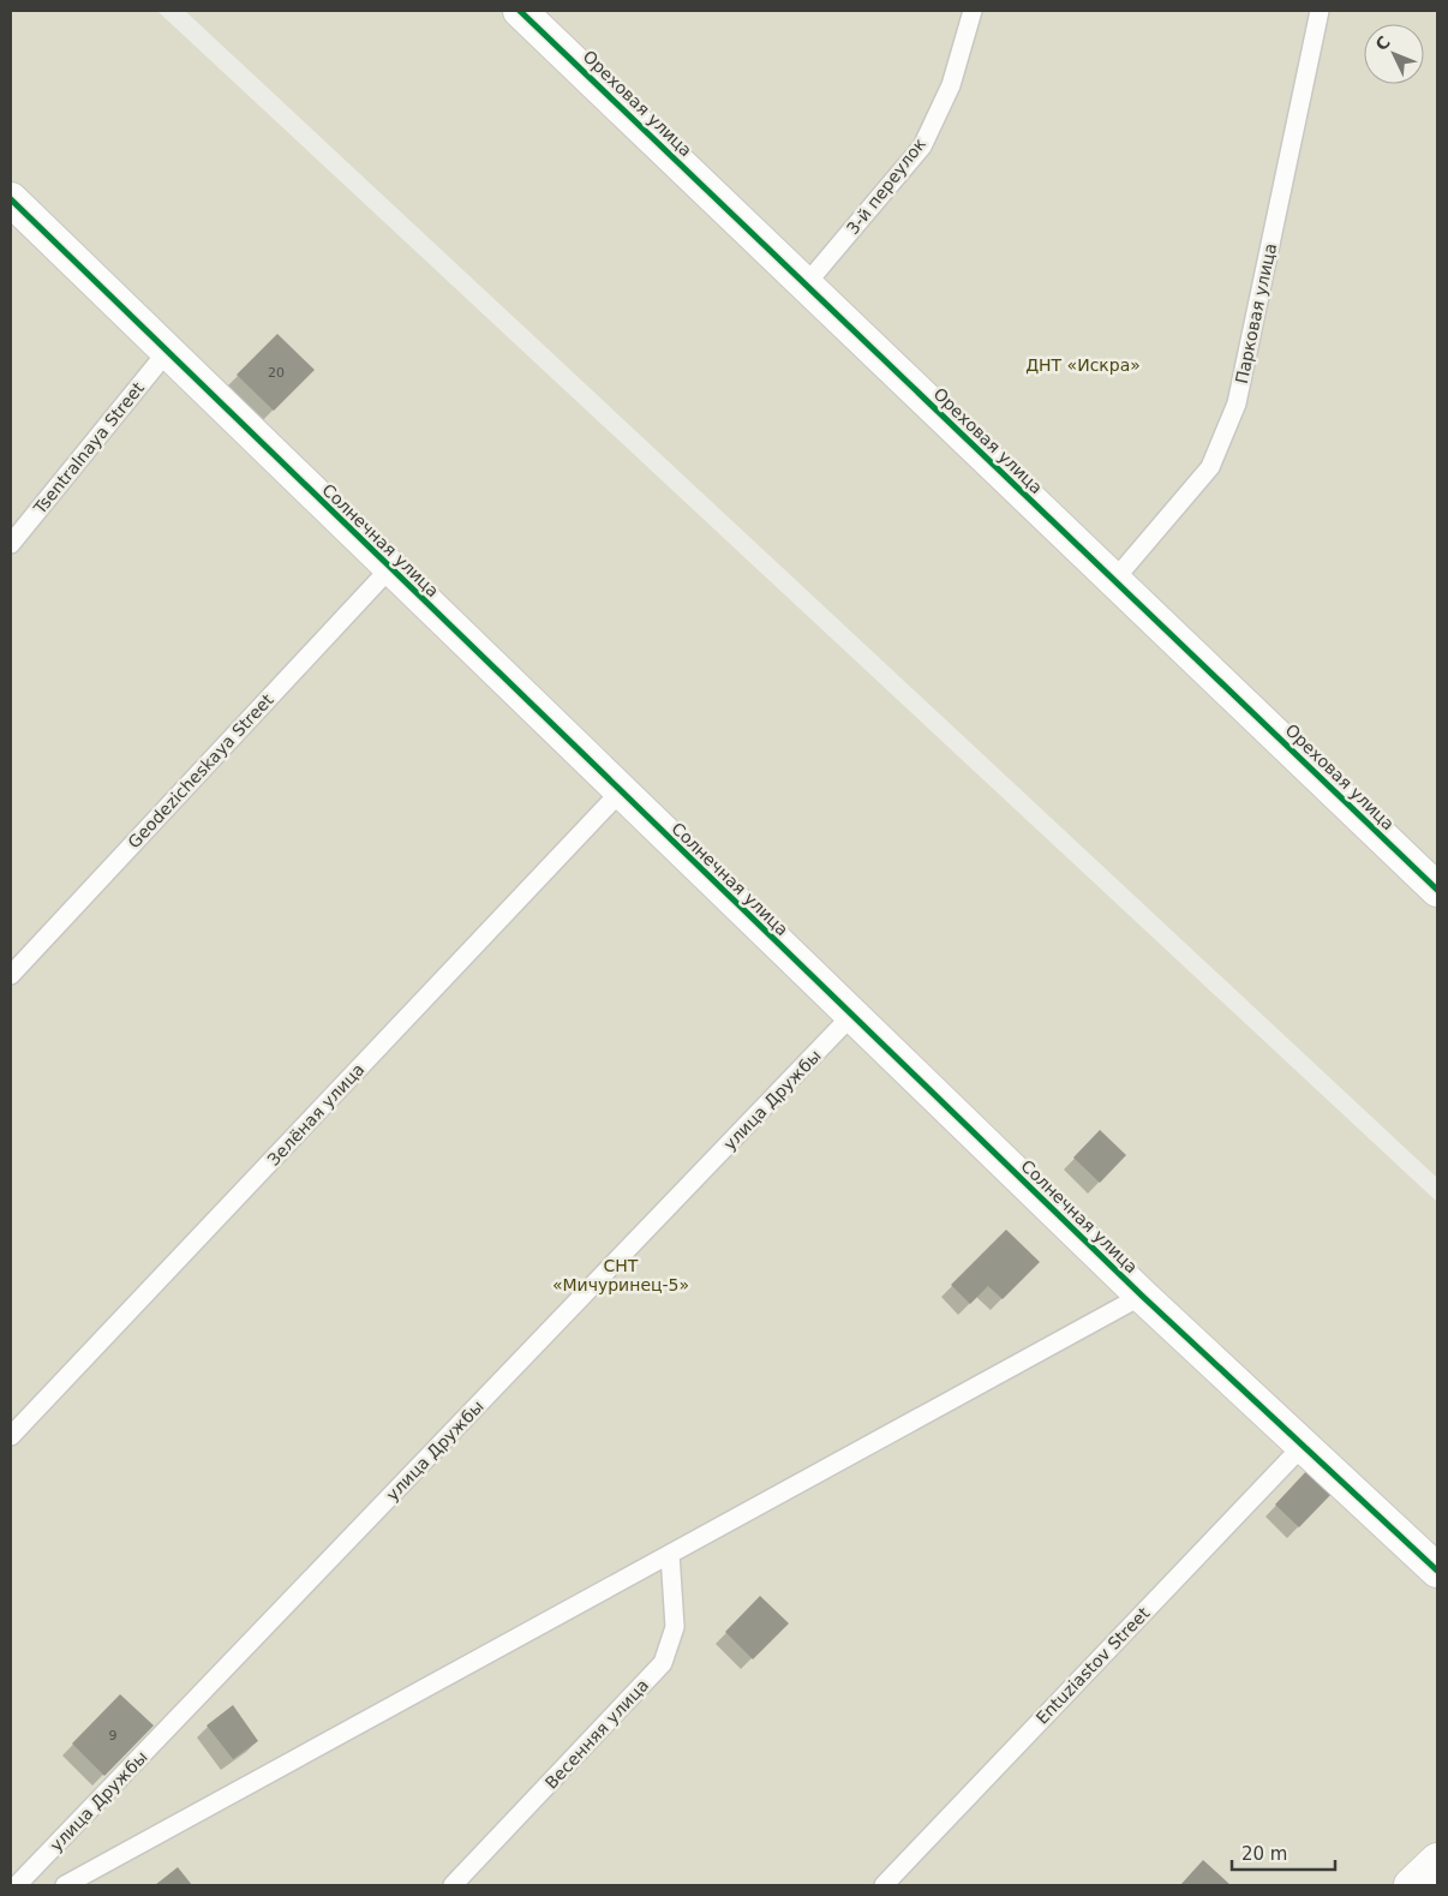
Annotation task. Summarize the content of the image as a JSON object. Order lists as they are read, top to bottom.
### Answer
{
  "streets": {
    "street": ["Ореховая улица", "Солнечная улица"],
    "lane": [
      "3-й переулок",
      "Парковая улица",
      "Tsentralnaya Street",
      "Geodezicheskaya Street",
      "улица Дружбы",
      "Зелёная улица",
      "Entuziastov Street",
      "Весенняя улица"
    ]
  },
  "crossings": [
    ["Ореховая улица", "3-й переулок"],
    ["Ореховая улица", "Парковая улица"],
    ["Tsentralnaya Street", "Солнечная улица"],
    ["Солнечная улица", "Geodezicheskaya Street"],
    ["Солнечная улица", "улица Дружбы"],
    ["Солнечная улица", "Зелёная улица"],
    ["Солнечная улица", "Entuziastov Street"]
  ],
  "parks": ["ДНТ «Искра»", "СНТ «Мичуринец-5»"],
  "house_numbers": ["20", "9"],
  "scale_bar": "20 m",
  "north": "top left"
}
